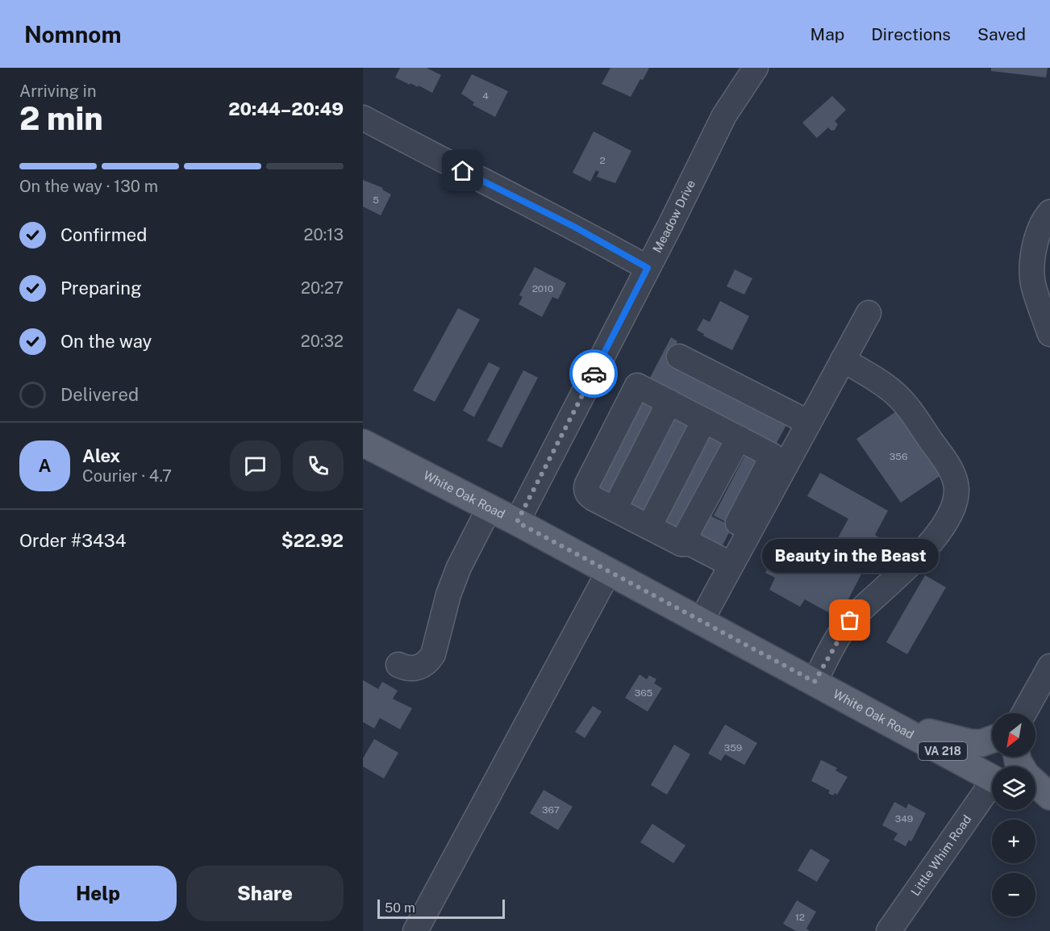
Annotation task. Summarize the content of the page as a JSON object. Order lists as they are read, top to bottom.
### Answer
{
  "streets": {
    "main road": ["White Oak Road", "VA 218"],
    "street": ["Meadow Drive", "Little Whim Road"]
  },
  "crossings": [
    ["Meadow Drive", "White Oak Road"]
  ],
  "places": ["Beauty in the Beast"],
  "house_numbers": [
    "4",
    "2",
    "5",
    "2010",
    "356",
    "365",
    "359",
    "367",
    "349",
    "12"
  ],
  "scale_bar": "50 m",
  "north": "bottom left",
  "page": {
    "header": "Nomnom",
    "nav": ["Map", "Directions", "Saved"],
    "heading": ["2 min", "Arriving in", "20:44–20:49"],
    "panel": [
      "Alex",
      "Courier · 4.7",
      "Order #3434",
      "$22.92"
    ],
    "bar": "On the way · 130 m",
    "list": [
      ["Confirmed", "20:13"],
      ["Preparing", "20:27"],
      ["On the way", "20:32"],
      "Delivered"
    ],
    "round": "A",
    "bubble": "Beauty in the Beast",
    "map_buttons": ["+", "−"],
    "buttons": ["Help", "Share"],
    "scale": "50 m"
  }
}
